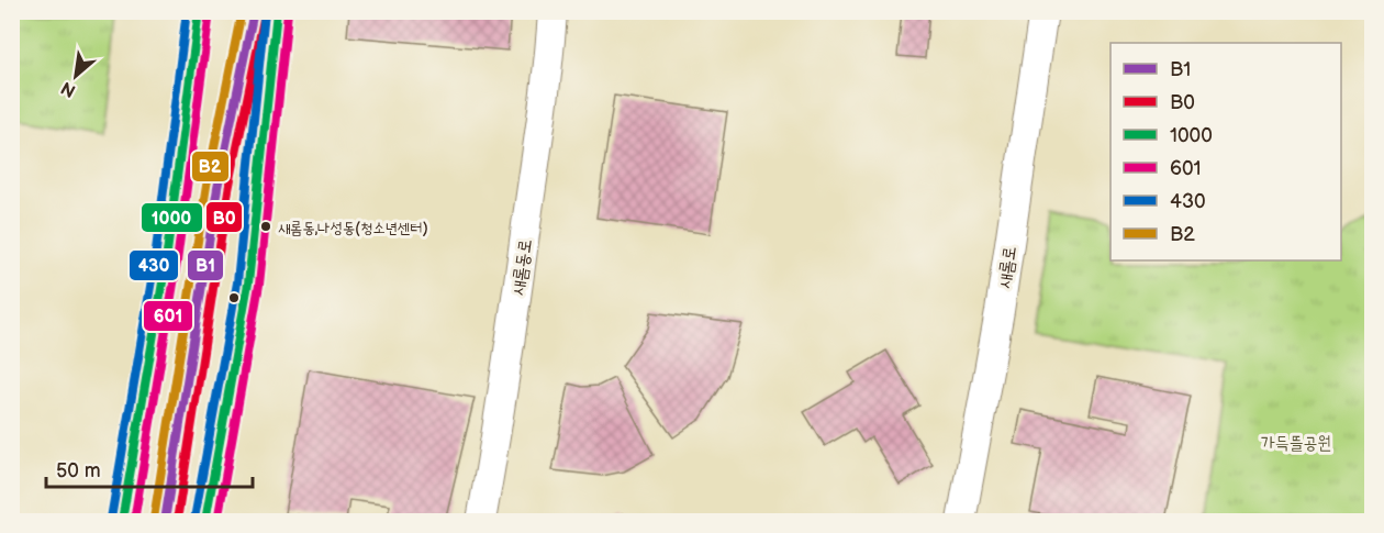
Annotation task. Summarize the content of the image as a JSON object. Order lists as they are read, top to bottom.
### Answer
{
  "streets": {
    "street": ["새롬동로", "새롬로"]
  },
  "parks": ["가득뜰공원"],
  "places": ["새롬동,나성동(청소년센터)"],
  "lines": [
    "transit line B1",
    "transit line 1000",
    "transit line 430",
    "transit line B2",
    "transit line 601",
    "transit line B0"
  ],
  "legend": [
    "B1",
    "B0",
    "1000",
    "601",
    "430",
    "B2"
  ],
  "scale_bar": "50 m",
  "north": "bottom left"
}
